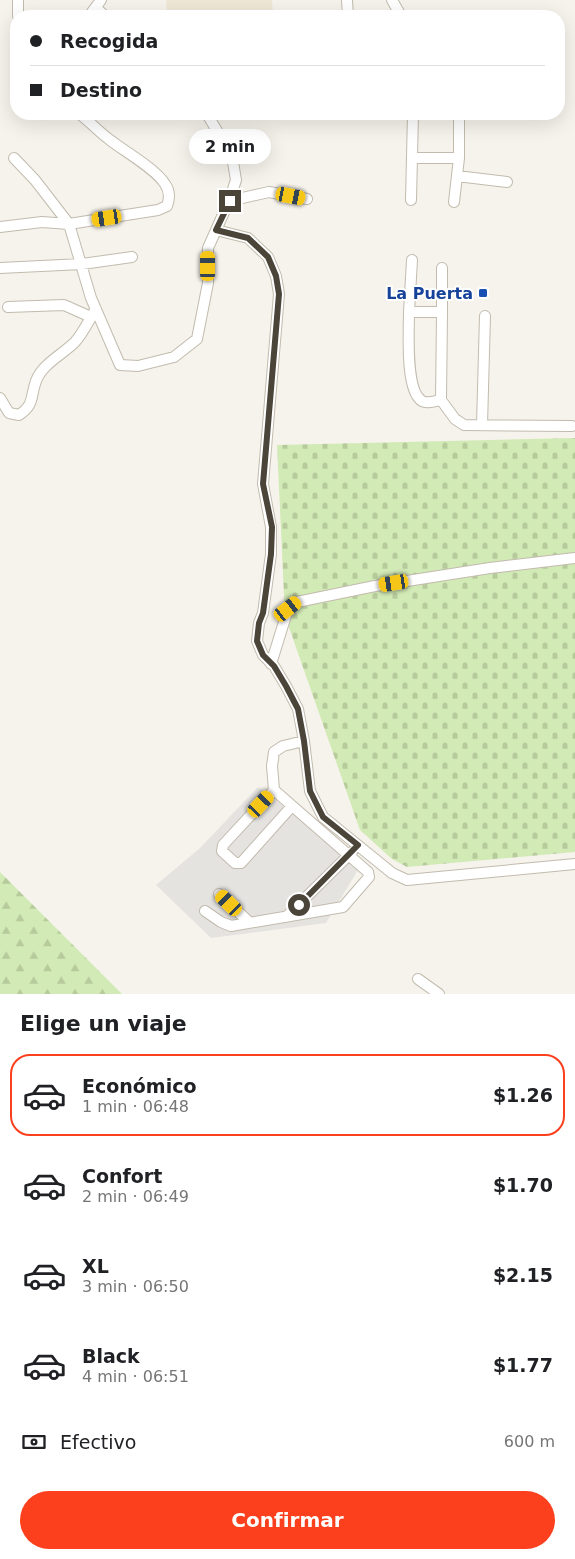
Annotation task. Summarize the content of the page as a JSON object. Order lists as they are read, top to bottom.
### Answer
{
  "places": {
    "transit": ["La Puerta"]
  },
  "page": {
    "banner": ["Recogida", "Destino"],
    "bubble": "2 min",
    "heading": "Elige un viaje",
    "list": [
      {
        "name": "Económico",
        "note": "1 min · 06:48",
        "value": "$1.26"
      },
      {
        "name": "Confort",
        "note": "2 min · 06:49",
        "value": "$1.70"
      },
      {
        "name": "XL",
        "note": "3 min · 06:50",
        "value": "$2.15"
      },
      {
        "name": "Black",
        "note": "4 min · 06:51",
        "value": "$1.77"
      }
    ],
    "pay": ["Efectivo", "600 m"],
    "buttons": "Confirmar"
  }
}
